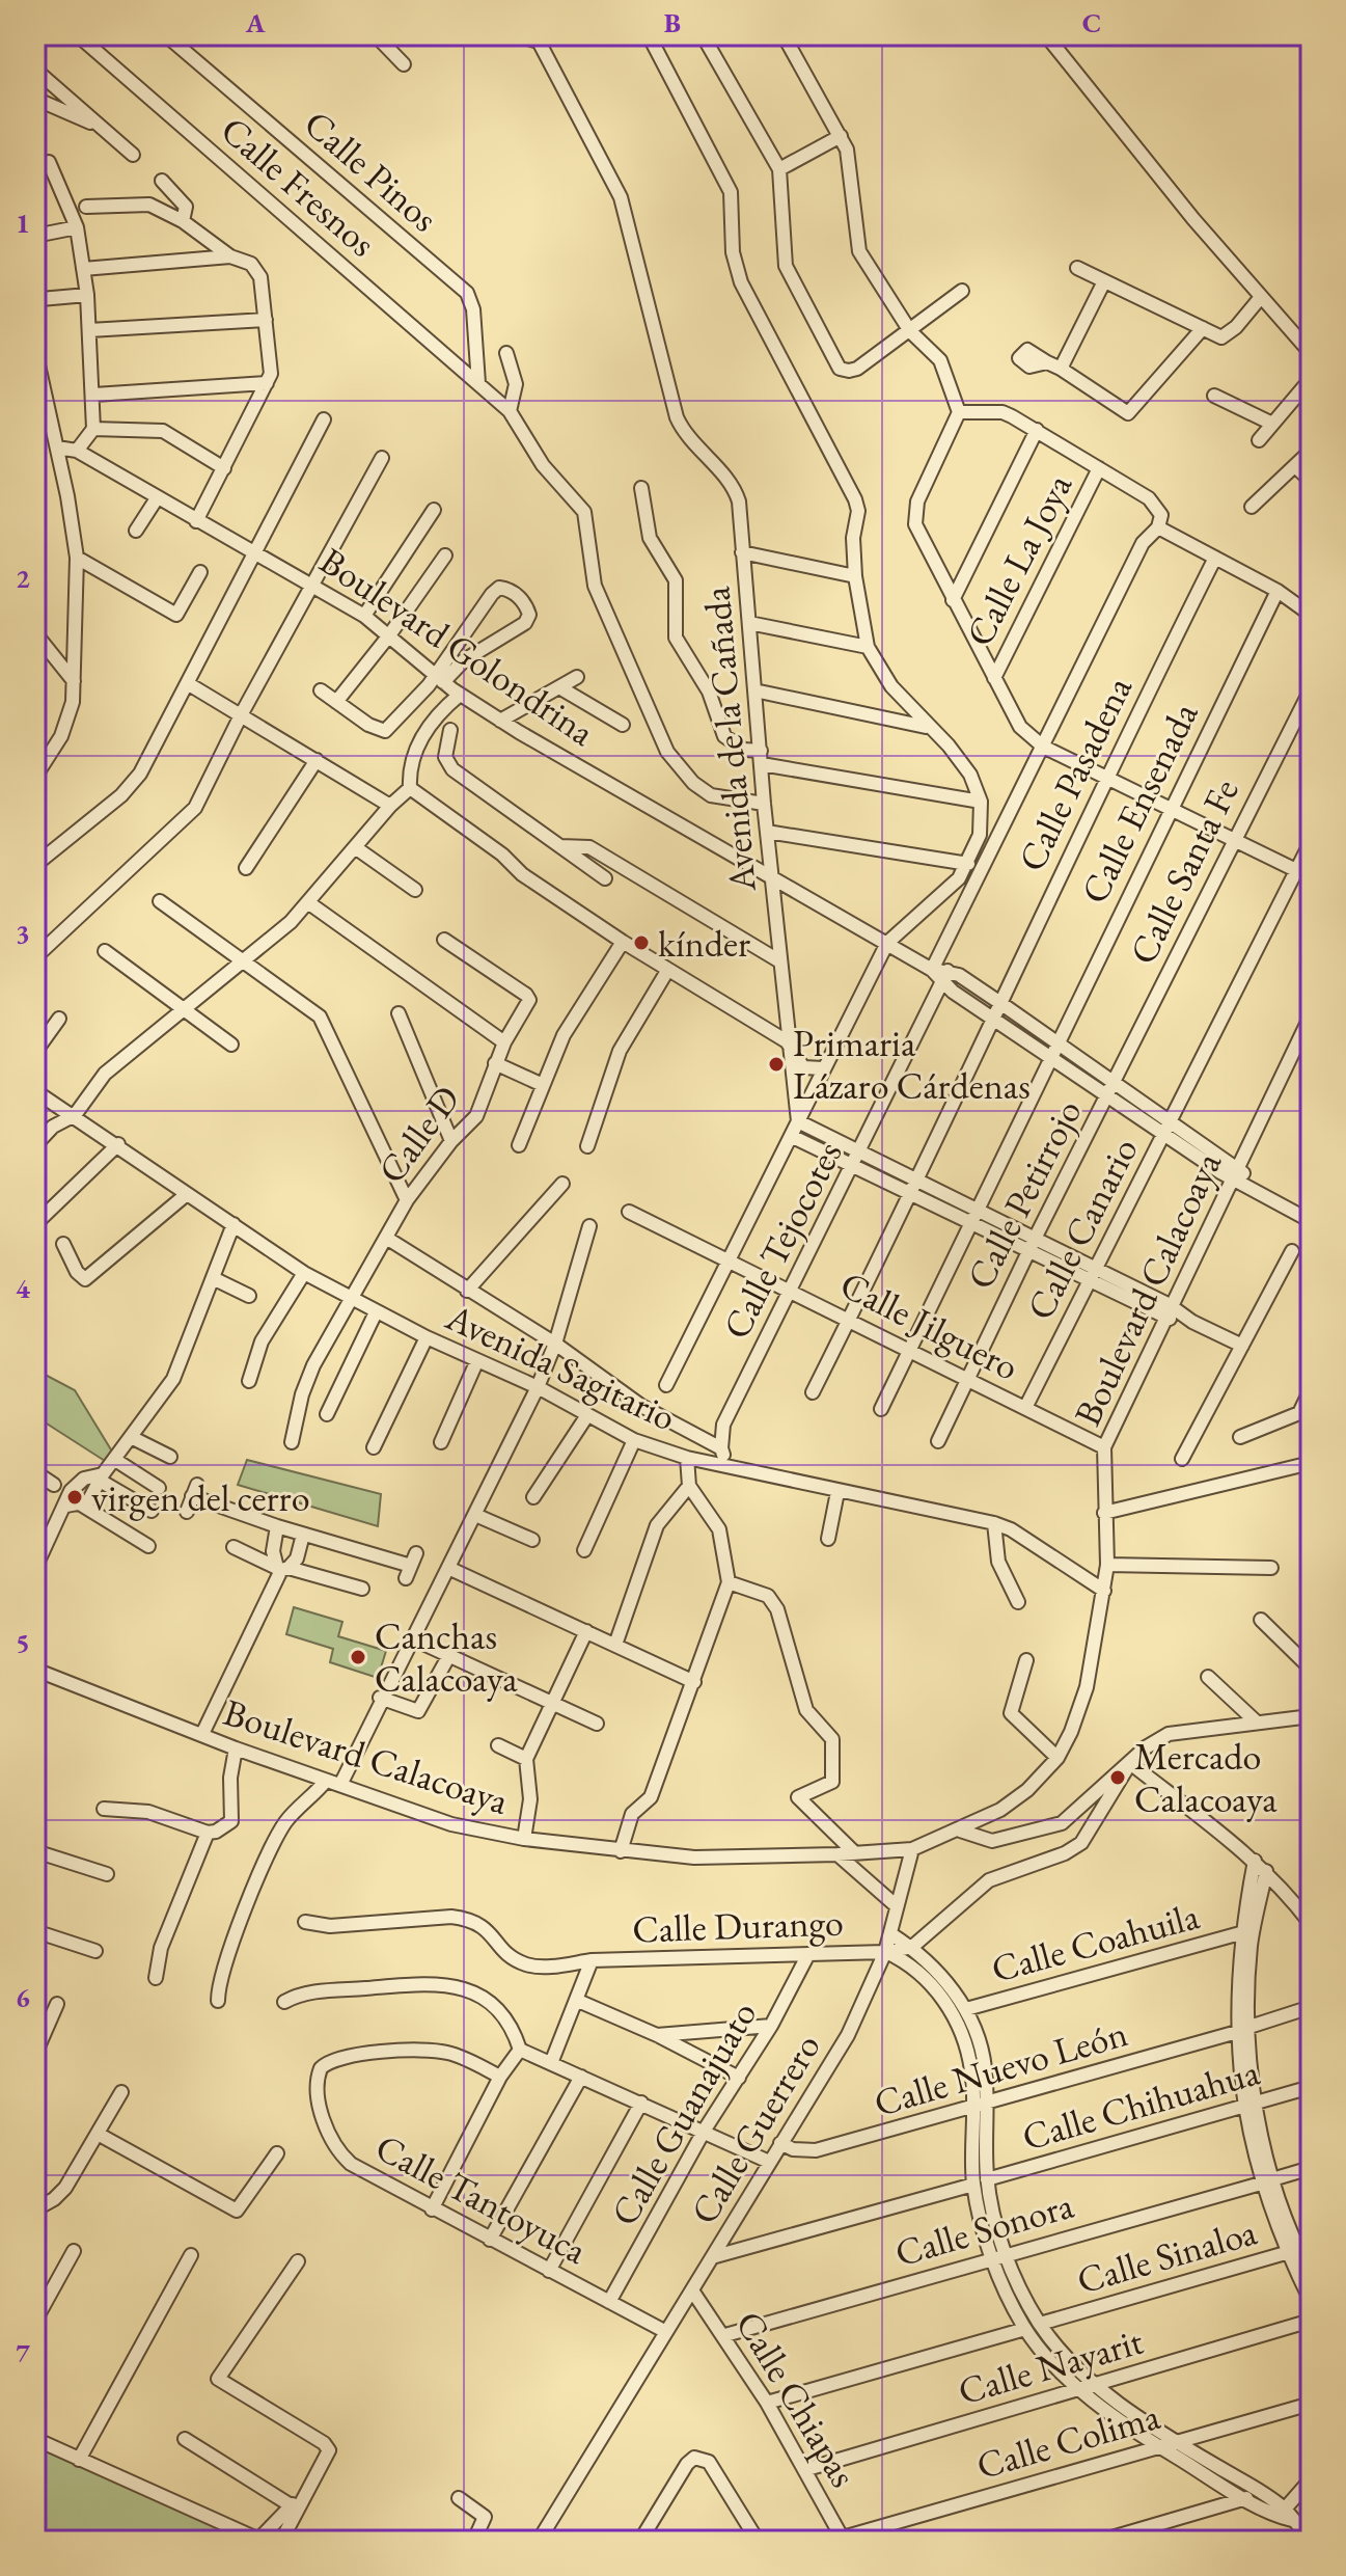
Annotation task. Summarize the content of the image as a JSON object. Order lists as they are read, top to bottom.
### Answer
{
  "streets": {
    "street": [
      "Calle Pinos",
      "Calle Fresnos",
      "Calle La Joya",
      "Boulevard Golondrina",
      "Avenida de la Cañada",
      "Calle Pasadena",
      "Calle Ensenada",
      "Calle Santa Fe",
      "Calle D",
      "Calle Petirrojo",
      "Calle Canario",
      "Calle Tejocotes",
      "Boulevard Calacoaya",
      "Calle Jilguero",
      "Avenida Sagitario",
      "Calle Durango",
      "Calle Coahuila",
      "Calle Nuevo León",
      "Calle Chihuahua",
      "Calle Guanajuato",
      "Calle Guerrero",
      "Calle Tantoyuca",
      "Calle Sonora",
      "Calle Sinaloa",
      "Calle Nayarit",
      "Calle Chiapas",
      "Calle Colima"
    ]
  },
  "crossings": [
    ["Calle Pinos", "Calle Fresnos"],
    ["Calle Fresnos", "Avenida de la Cañada"],
    ["Boulevard Golondrina", "Avenida de la Cañada"],
    ["Boulevard Golondrina", "Calle Pasadena"],
    ["Boulevard Golondrina", "Calle Ensenada"],
    ["Boulevard Golondrina", "Calle Santa Fe"],
    ["Boulevard Golondrina", "Calle Petirrojo"],
    ["Boulevard Golondrina", "Calle Canario"],
    ["Boulevard Golondrina", "Calle Tejocotes"],
    ["Boulevard Golondrina", "Boulevard Calacoaya"],
    ["Calle Pasadena", "Calle Jilguero"],
    ["Calle Ensenada", "Calle Jilguero"],
    ["Calle Santa Fe", "Calle Petirrojo"],
    ["Calle D", "Avenida Sagitario"],
    ["Calle Petirrojo", "Calle Jilguero"],
    ["Calle Canario", "Calle Jilguero"],
    ["Calle Tejocotes", "Calle Jilguero"],
    ["Boulevard Calacoaya", "Calle Jilguero"],
    ["Boulevard Calacoaya", "Avenida Sagitario"],
    ["Boulevard Calacoaya", "Calle Guerrero"],
    ["Calle Durango", "Calle Guanajuato"],
    ["Calle Durango", "Calle Guerrero"],
    ["Calle Nuevo León", "Calle Guerrero"],
    ["Calle Guanajuato", "Calle Tantoyuca"],
    ["Calle Guerrero", "Calle Tantoyuca"],
    ["Calle Guerrero", "Calle Chiapas"],
    ["Calle Sonora", "Calle Chiapas"],
    ["Calle Nayarit", "Calle Chiapas"],
    ["Calle Chiapas", "Calle Colima"]
  ],
  "places": [
    "kínder",
    "Primaria Lázaro Cárdenas",
    "virgen del cerro",
    "Canchas Calacoaya",
    "Mercado Calacoaya"
  ],
  "grid": {
    "columns": ["A", "B", "C"],
    "rows": [
      "1",
      "2",
      "3",
      "4",
      "5",
      "6",
      "7"
    ]
  }
}
